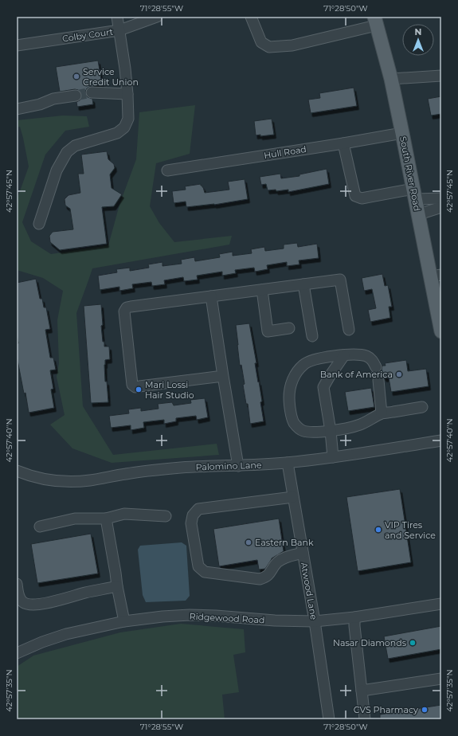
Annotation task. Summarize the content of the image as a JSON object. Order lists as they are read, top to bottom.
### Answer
{
  "streets": {
    "main road": ["South River Road"],
    "street": [
      "Colby Court",
      "Hull Road",
      "Palomino Lane",
      "Atwood Lane",
      "Ridgewood Road"
    ]
  },
  "crossings": [
    ["Hull Road", "South River Road"],
    ["Palomino Lane", "Atwood Lane"],
    ["Atwood Lane", "Ridgewood Road"]
  ],
  "places": [
    "Service Credit Union",
    "Bank of America",
    "Mari Lossi Hair Studio",
    "VIP Tires and Service",
    "Eastern Bank",
    "Nasar Diamonds",
    "CVS Pharmacy"
  ],
  "north": "top",
  "coordinates": [
    "71°28'55\"W",
    "71°28'50\"W",
    "42°57'45\"N",
    "42°57'40\"N",
    "42°57'35\"N"
  ]
}
